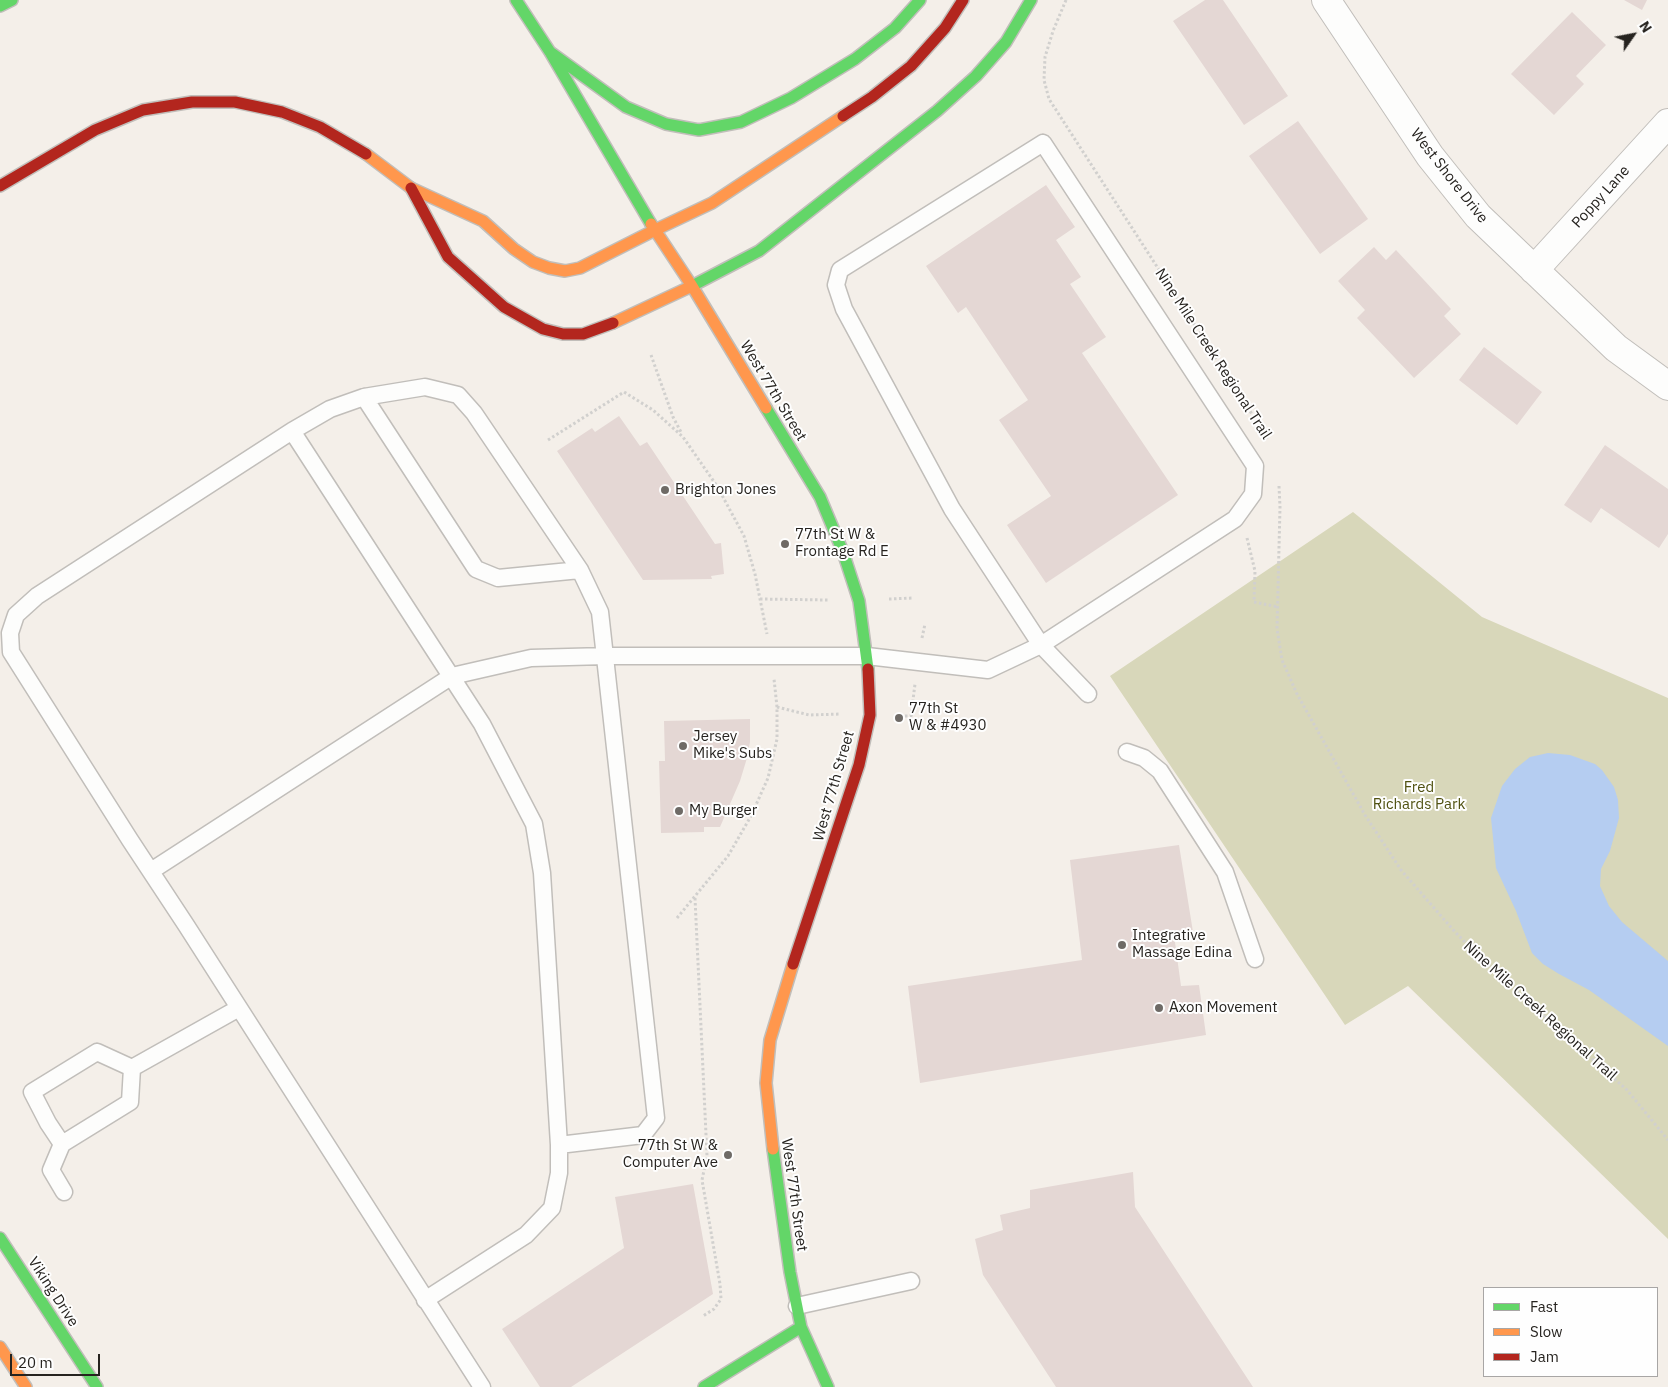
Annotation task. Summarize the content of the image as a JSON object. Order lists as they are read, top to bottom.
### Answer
{
  "streets": {
    "main road": ["West 77th Street", "Viking Drive"],
    "street": ["West Shore Drive", "Poppy Lane"],
    "path": ["Nine Mile Creek Regional Trail"]
  },
  "crossings": [
    ["West Shore Drive", "Poppy Lane"]
  ],
  "parks": ["Fred Richards Park"],
  "places": [
    "Brighton Jones",
    "77th St W & Frontage Rd E",
    "77th St W & #4930",
    "Jersey Mike's Subs",
    "My Burger",
    "Integrative Massage Edina",
    "Axon Movement",
    "77th St W & Computer Ave"
  ],
  "legend": ["Fast", "Slow", "Jam"],
  "scale_bar": "20 m",
  "north": "top right"
}
